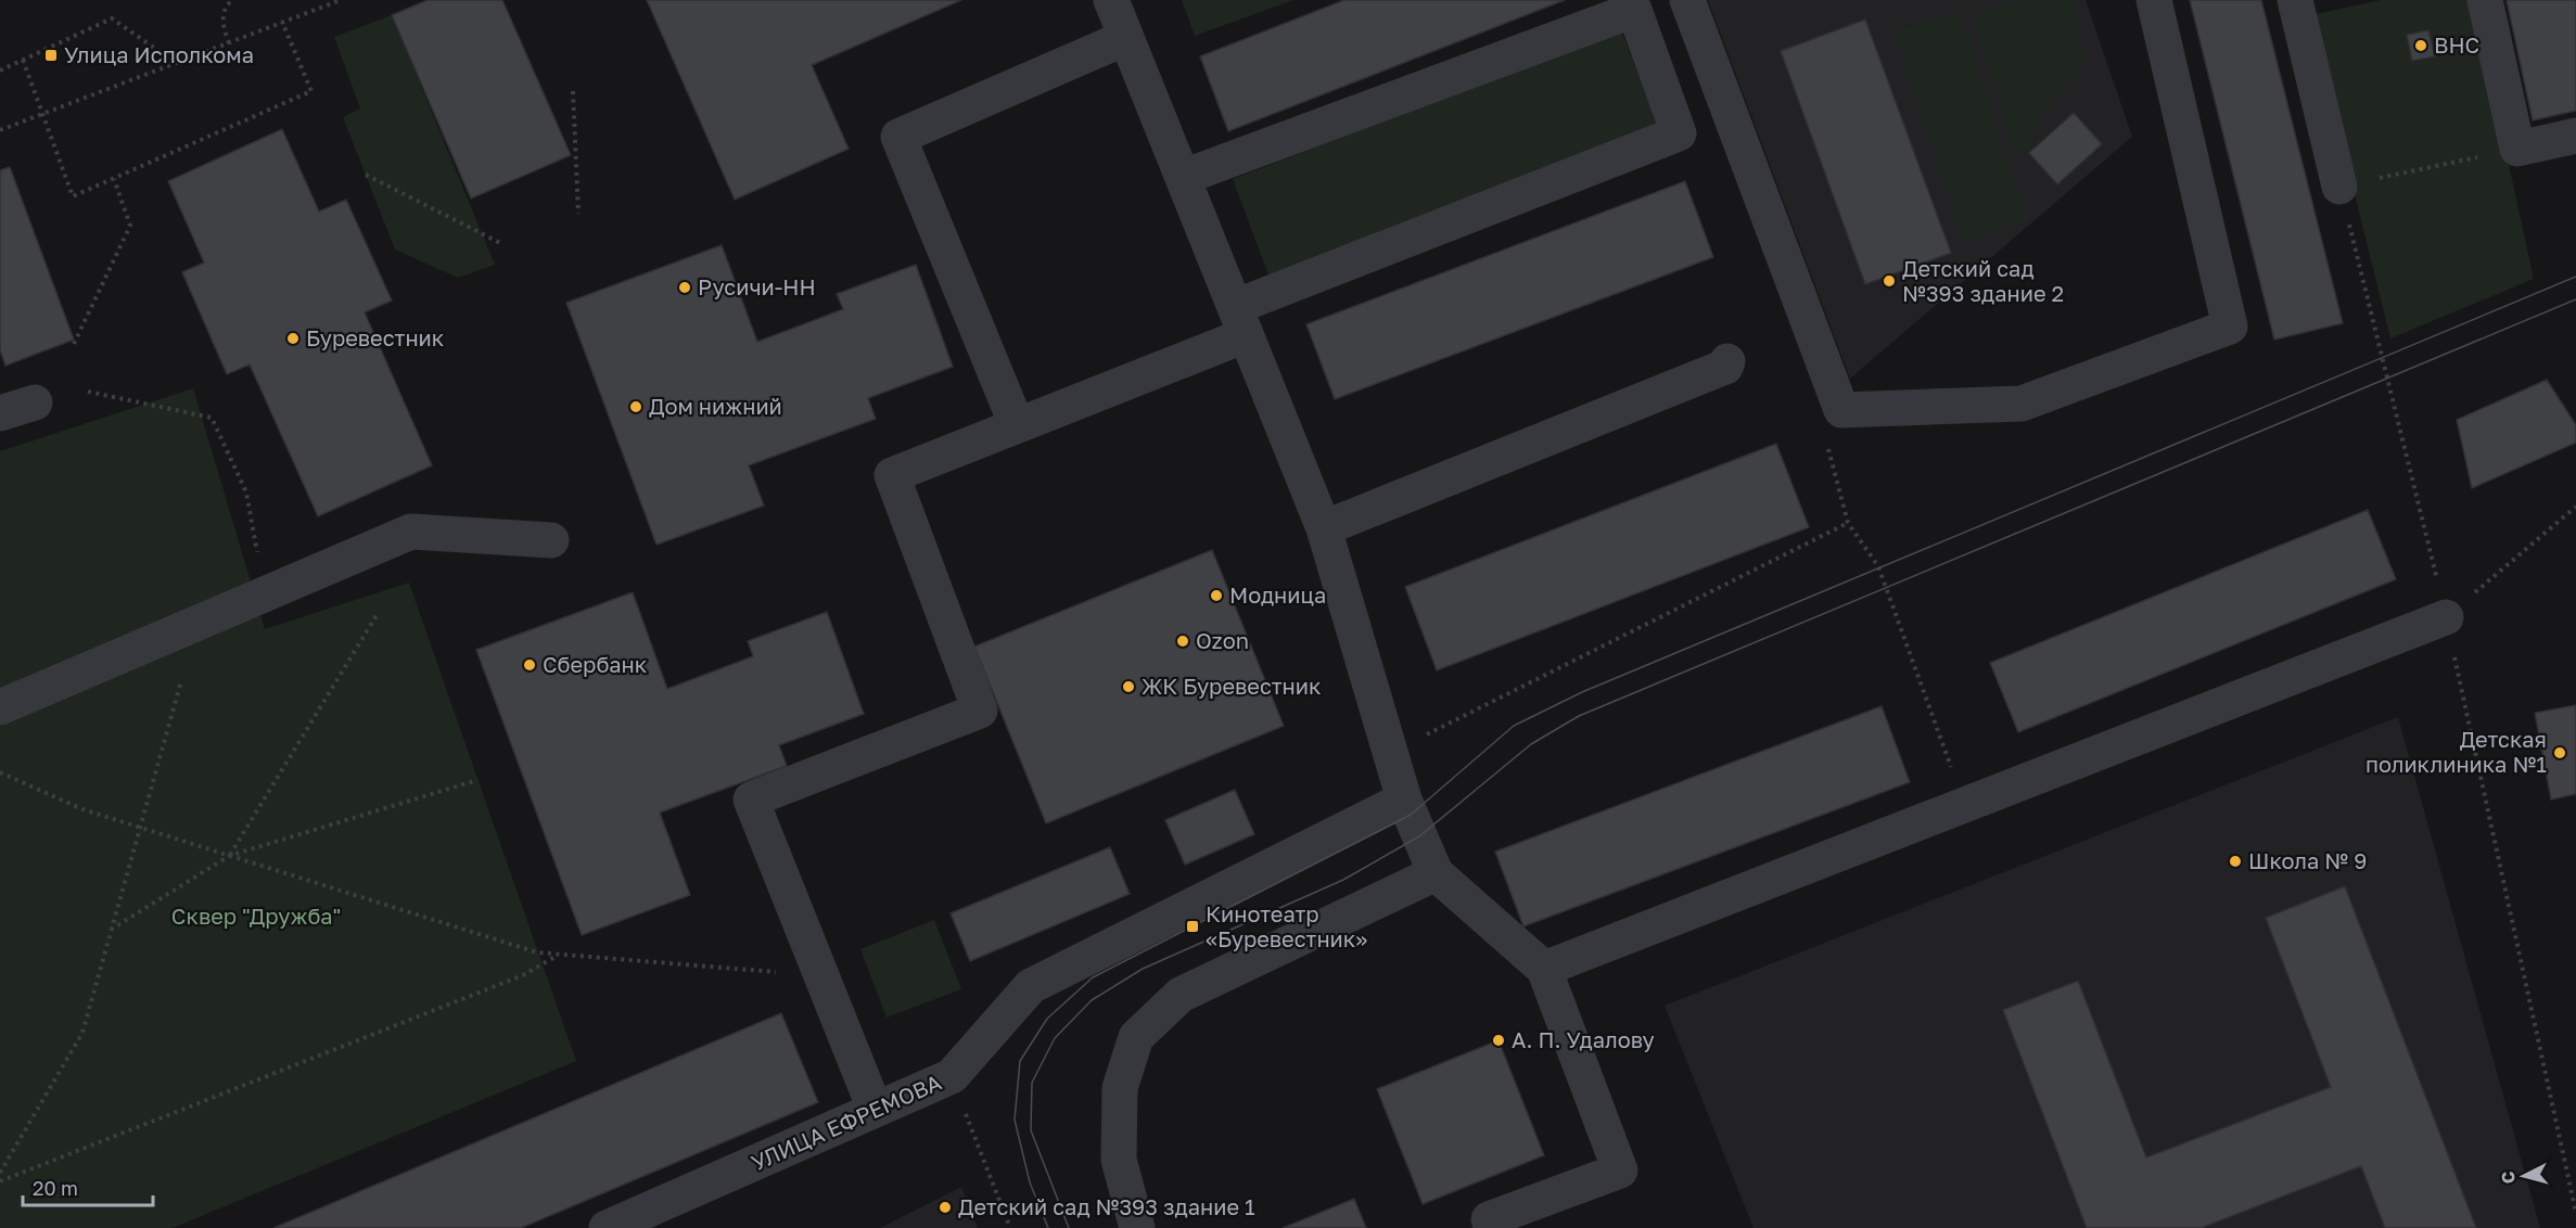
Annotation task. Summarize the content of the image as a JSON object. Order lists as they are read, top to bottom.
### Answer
{
  "streets": {
    "street": ["УЛИЦА ЕФРЕМОВА"]
  },
  "parks": ["Сквер \"Дружба\""],
  "places": {
    "other": [
      "ВНС",
      "Детский сад №393 здание 2",
      "Русичи-НН",
      "Буревестник",
      "Дом нижний",
      "Модница",
      "Ozon",
      "Сбербанк",
      "ЖК Буревестник",
      "Детская поликлиника №1",
      "Школа № 9",
      "А. П. Удалову",
      "Детский сад №393 здание 1"
    ],
    "transit": ["Улица Исполкома", "Кинотеатр «Буревестник»"]
  },
  "scale_bar": "20 m",
  "north": "left"
}
